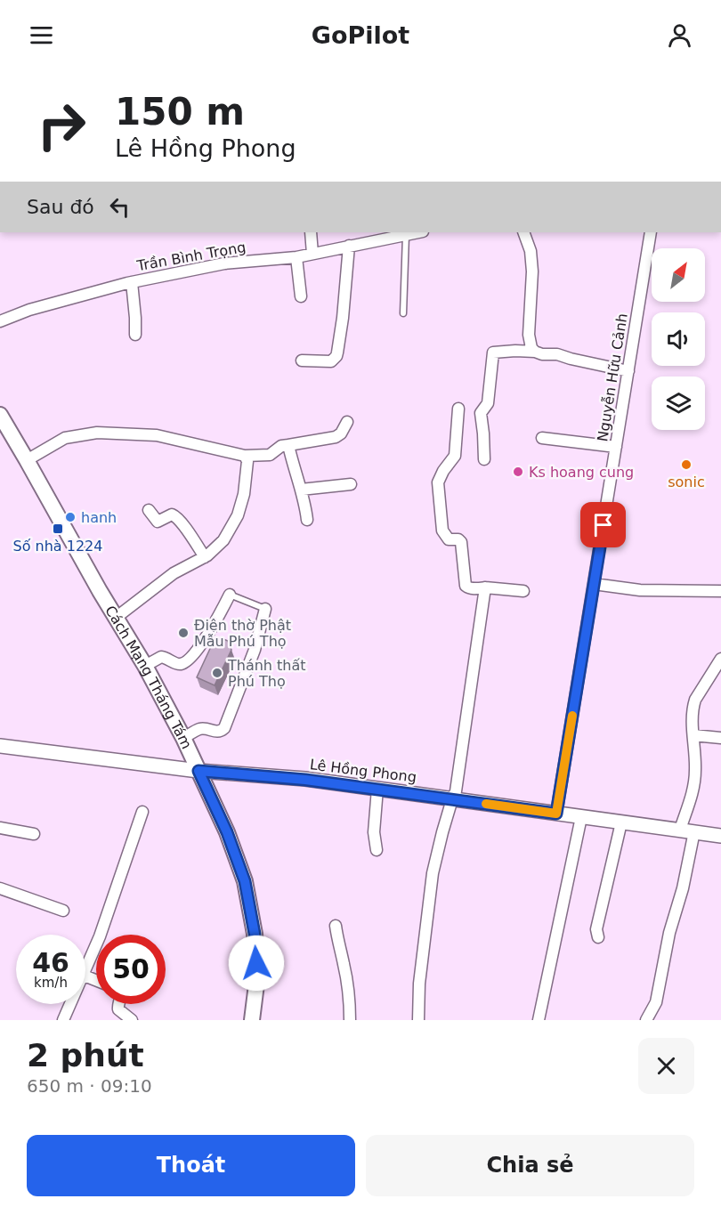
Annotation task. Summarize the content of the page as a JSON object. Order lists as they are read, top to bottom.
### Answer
{
  "streets": {
    "main road": ["Cách Mạng Tháng Tám"],
    "street": ["Trần Bình Trọng", "Nguyễn Hữu Cảnh", "Lê Hồng Phong"]
  },
  "crossings": [
    ["Nguyễn Hữu Cảnh", "Lê Hồng Phong"],
    ["Cách Mạng Tháng Tám", "Lê Hồng Phong"]
  ],
  "places": {
    "other": [
      "sonic",
      "Ks hoang cung",
      "hanh",
      "Điện thờ Phật Mẫu Phú Thọ",
      "Thánh thất Phú Thọ"
    ],
    "transit": ["Số nhà 1224"]
  },
  "north": "top right",
  "page": {
    "header": "GoPilot",
    "turn": ["150 m", "Lê Hồng Phong"],
    "then": "Sau đó",
    "speed": "46 km/h",
    "limit": "50",
    "heading": ["2 phút", "650 m · 09:10"],
    "buttons": ["Thoát", "Chia sẻ"]
  }
}
